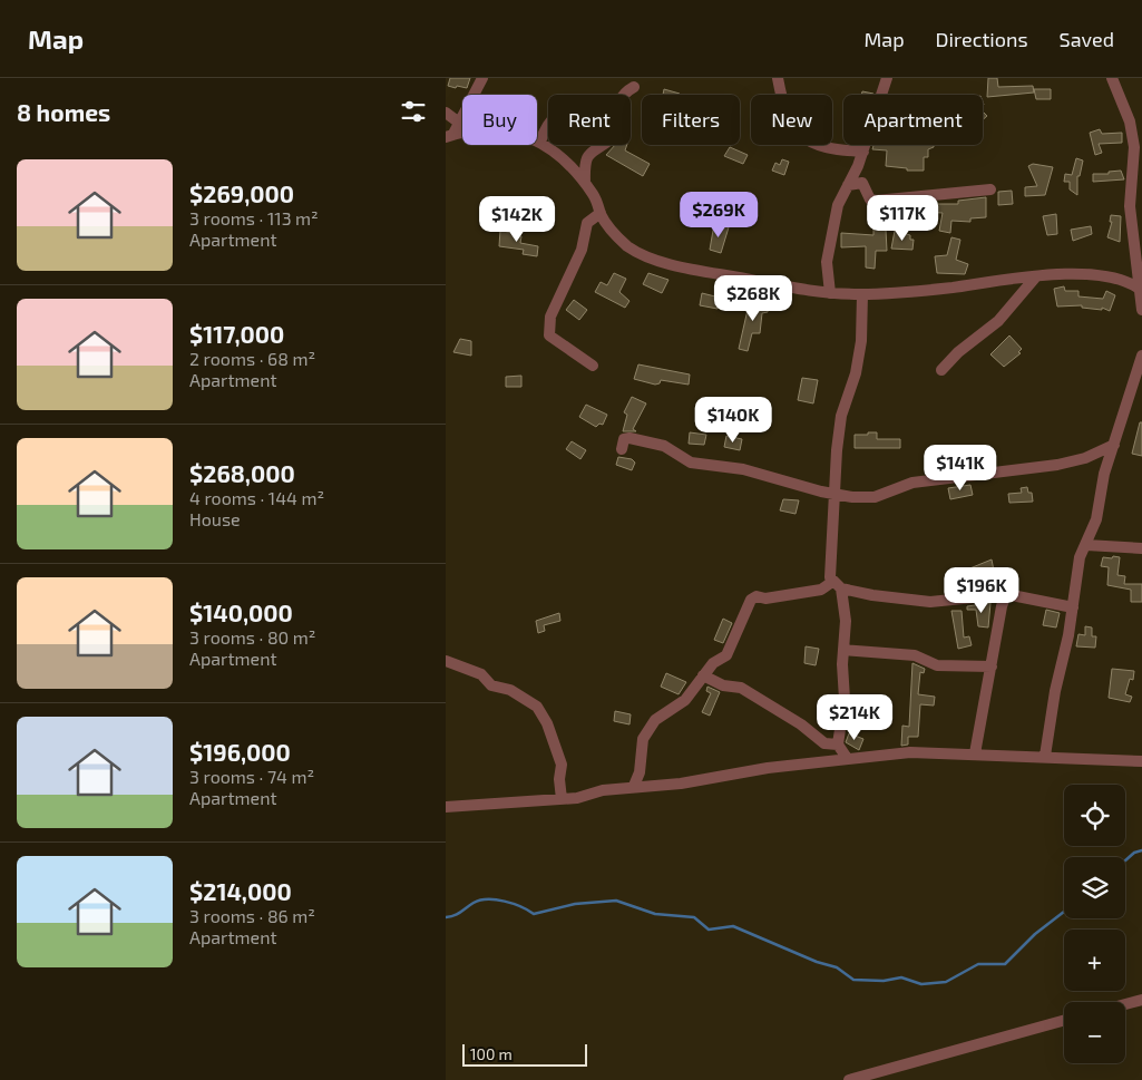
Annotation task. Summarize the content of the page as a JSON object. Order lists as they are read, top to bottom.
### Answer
{
  "scale_bar": "100 m",
  "page": {
    "header": "Map",
    "nav": ["Map", "Directions", "Saved"],
    "heading": "8 homes",
    "chip": [
      "Buy",
      "Rent",
      "Filters",
      "New",
      "Apartment"
    ],
    "list": [
      {
        "name": "$269,000",
        "note": "3 rooms · 113 m² · Apartment"
      },
      {
        "name": "$117,000",
        "note": "2 rooms · 68 m² · Apartment"
      },
      {
        "name": "$268,000",
        "note": "4 rooms · 144 m² · House"
      },
      {
        "name": "$140,000",
        "note": "3 rooms · 80 m² · Apartment"
      },
      {
        "name": "$196,000",
        "note": "3 rooms · 74 m² · Apartment"
      },
      {
        "name": "$214,000",
        "note": "3 rooms · 86 m² · Apartment"
      }
    ],
    "price": [
      "$269K",
      "$117K",
      "$142K",
      "$268K",
      "$140K",
      "$141K",
      "$196K",
      "$214K"
    ],
    "map_buttons": ["+", "−"],
    "scale": "100 m"
  }
}
